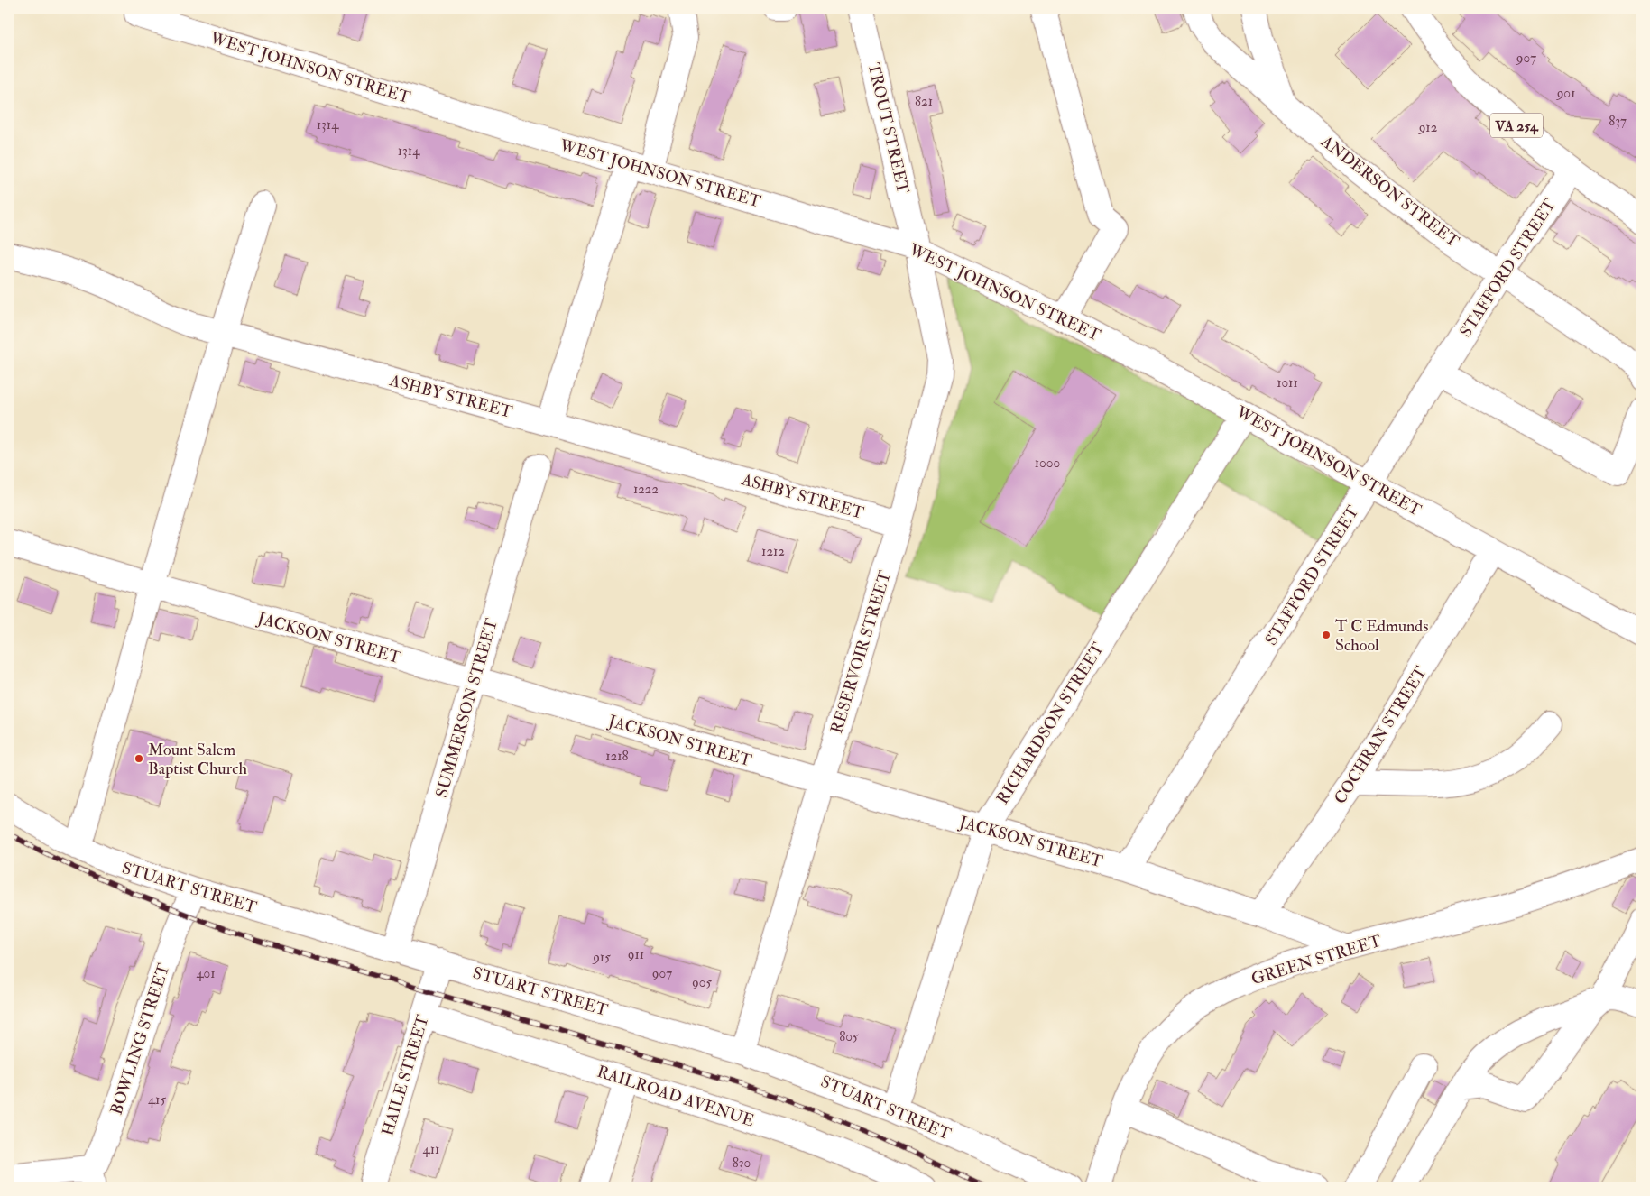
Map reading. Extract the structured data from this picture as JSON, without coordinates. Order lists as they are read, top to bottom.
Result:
{
  "streets": {
    "street": [
      "WEST JOHNSON STREET",
      "VA 254",
      "TROUT STREET",
      "ANDERSON STREET",
      "STAFFORD STREET",
      "ASHBY STREET",
      "JACKSON STREET",
      "RESERVOIR STREET",
      "SUMMERSON STREET",
      "RICHARDSON STREET",
      "COCHRAN STREET",
      "STUART STREET",
      "GREEN STREET",
      "BOWLING STREET",
      "HAILE STREET",
      "RAILROAD AVENUE"
    ]
  },
  "crossings": [
    ["WEST JOHNSON STREET", "TROUT STREET"],
    ["WEST JOHNSON STREET", "STAFFORD STREET"],
    ["WEST JOHNSON STREET", "RESERVOIR STREET"],
    ["WEST JOHNSON STREET", "RICHARDSON STREET"],
    ["WEST JOHNSON STREET", "COCHRAN STREET"],
    ["VA 254", "STAFFORD STREET"],
    ["TROUT STREET", "RESERVOIR STREET"],
    ["ANDERSON STREET", "STAFFORD STREET"],
    ["STAFFORD STREET", "JACKSON STREET"],
    ["ASHBY STREET", "RESERVOIR STREET"],
    ["JACKSON STREET", "RESERVOIR STREET"],
    ["JACKSON STREET", "SUMMERSON STREET"],
    ["JACKSON STREET", "RICHARDSON STREET"],
    ["JACKSON STREET", "COCHRAN STREET"],
    ["JACKSON STREET", "GREEN STREET"],
    ["RESERVOIR STREET", "STUART STREET"],
    ["SUMMERSON STREET", "STUART STREET"],
    ["RICHARDSON STREET", "STUART STREET"],
    ["STUART STREET", "BOWLING STREET"],
    ["STUART STREET", "HAILE STREET"],
    ["HAILE STREET", "RAILROAD AVENUE"]
  ],
  "places": ["T C Edmunds School", "Mount Salem Baptist Church"],
  "house_numbers": [
    "907",
    "901",
    "821",
    "837",
    "1314",
    "912",
    "1314",
    "1011",
    "1000",
    "1222",
    "1212",
    "1218",
    "911",
    "915",
    "401",
    "907",
    "905",
    "805",
    "415",
    "411",
    "830"
  ]
}
